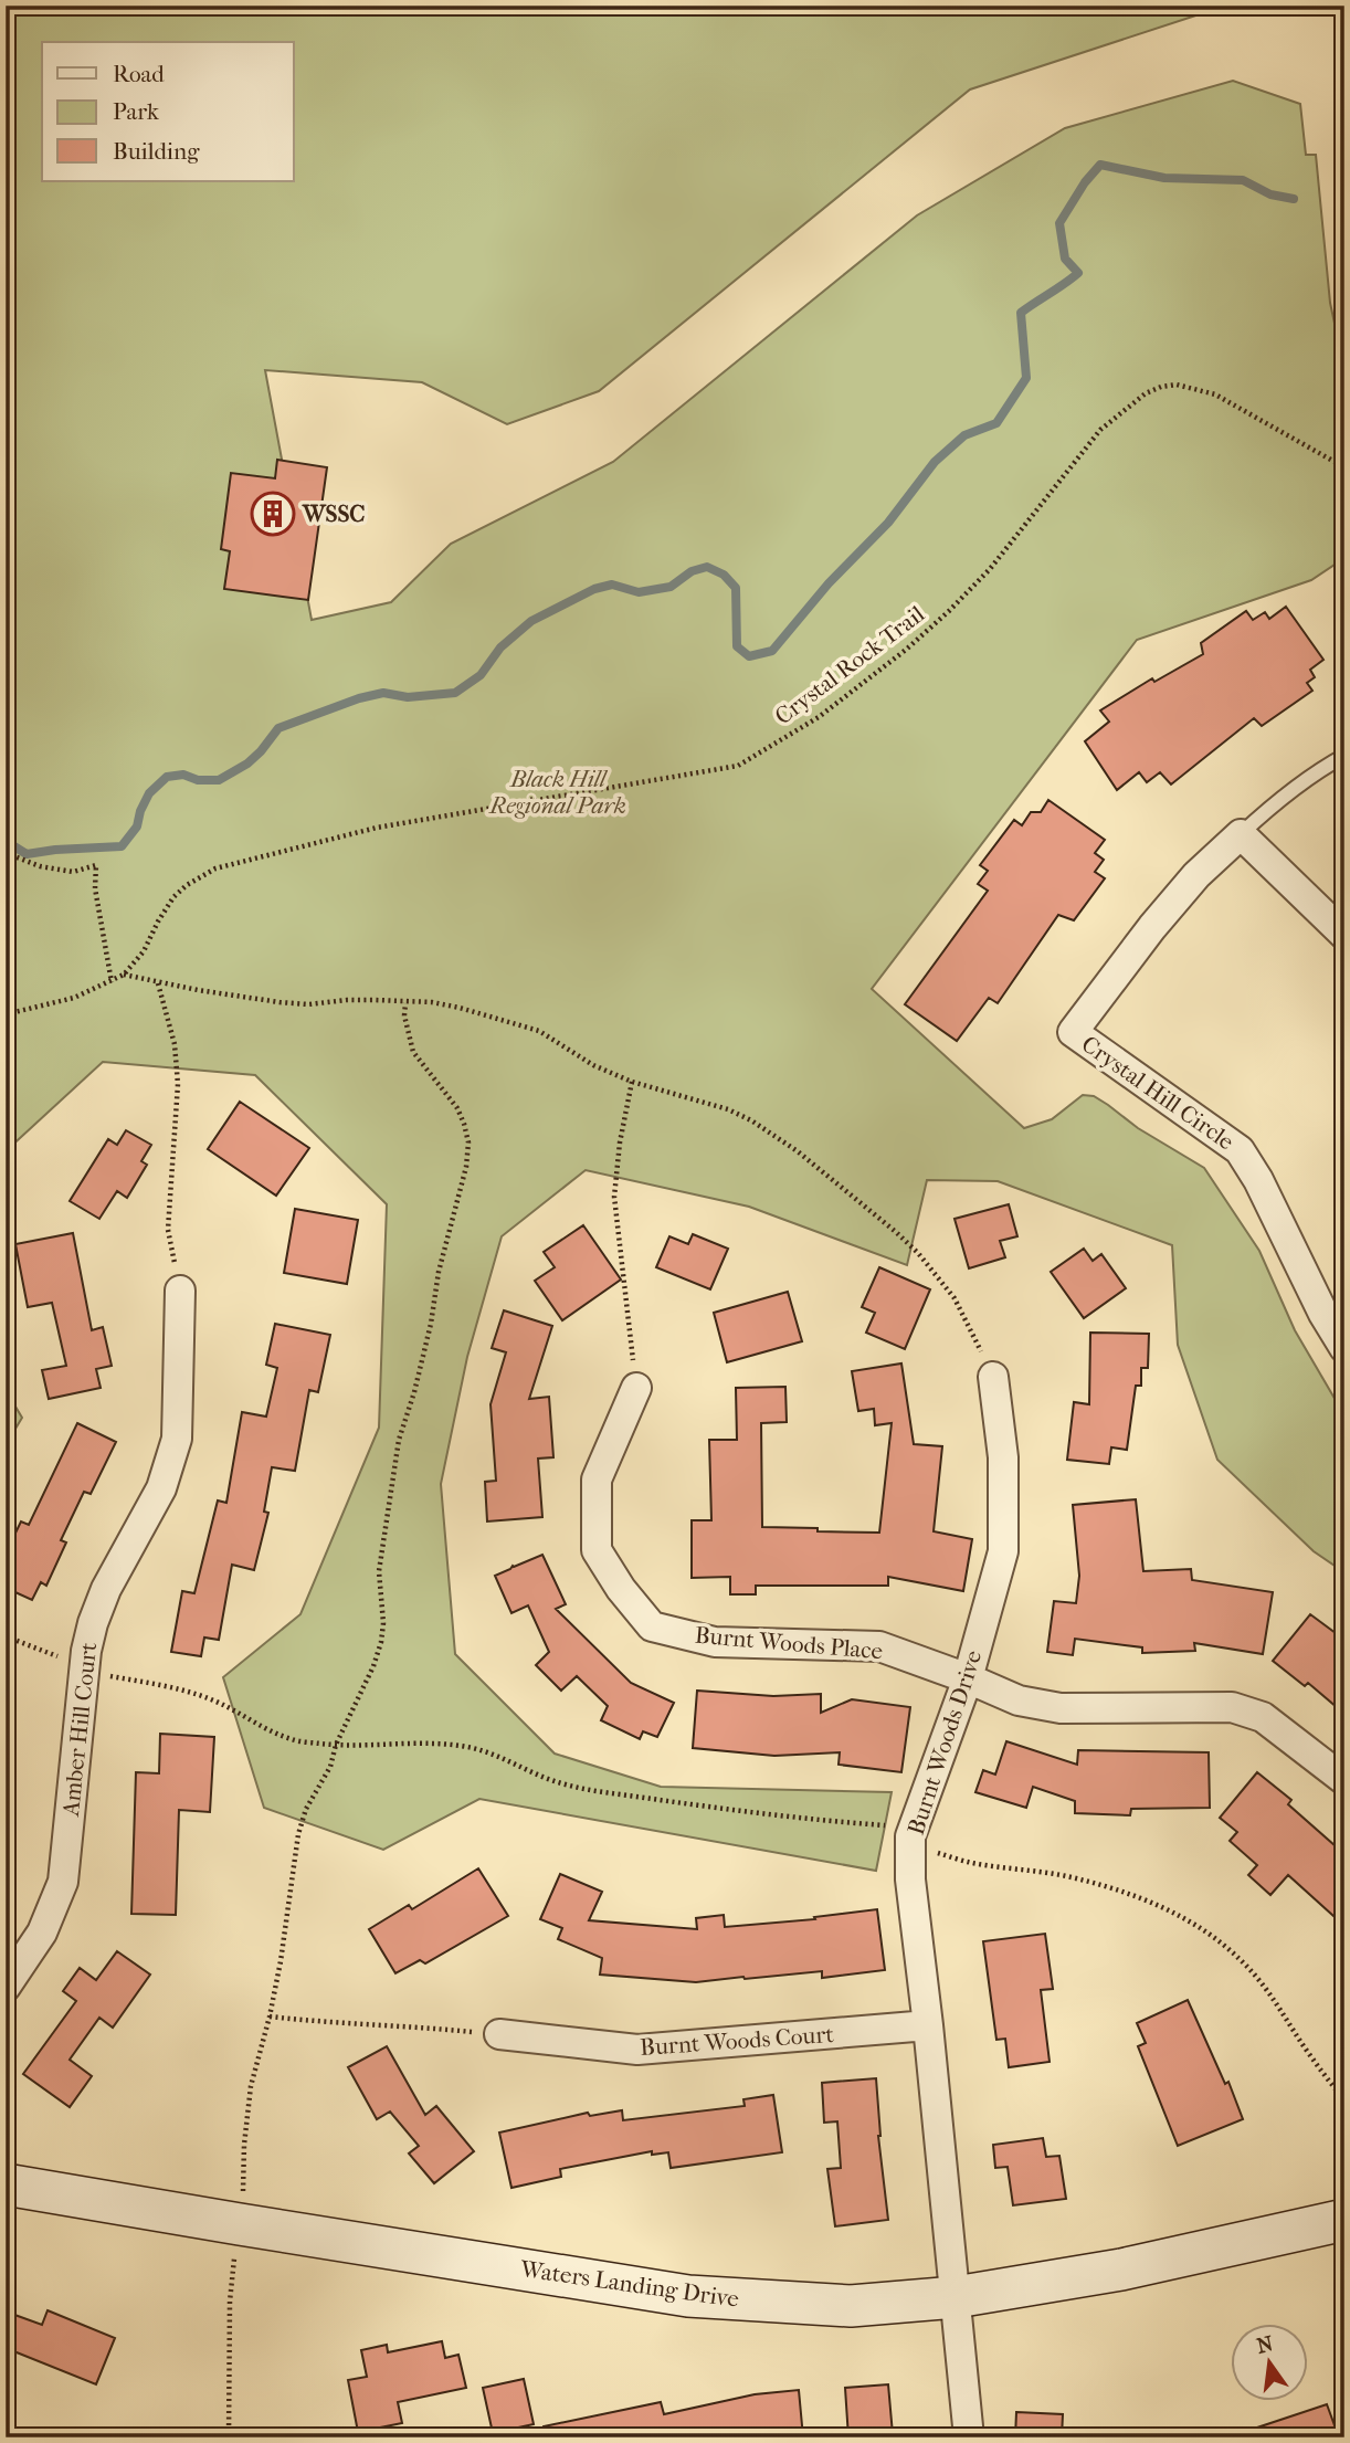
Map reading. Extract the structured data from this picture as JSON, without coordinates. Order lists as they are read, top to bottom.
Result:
{
  "streets": {
    "street": [
      "Crystal Hill Circle",
      "Burnt Woods Place",
      "Amber Hill Court",
      "Burnt Woods Drive",
      "Burnt Woods Court",
      "Waters Landing Drive"
    ],
    "path": ["Crystal Rock Trail"]
  },
  "crossings": [
    ["Burnt Woods Place", "Burnt Woods Drive"],
    ["Burnt Woods Drive", "Burnt Woods Court"],
    ["Burnt Woods Drive", "Waters Landing Drive"]
  ],
  "parks": ["Black Hill Regional Park"],
  "places": {
    "building": ["WSSC"]
  },
  "legend": ["Road", "Park", "Building"],
  "north": "top"
}
